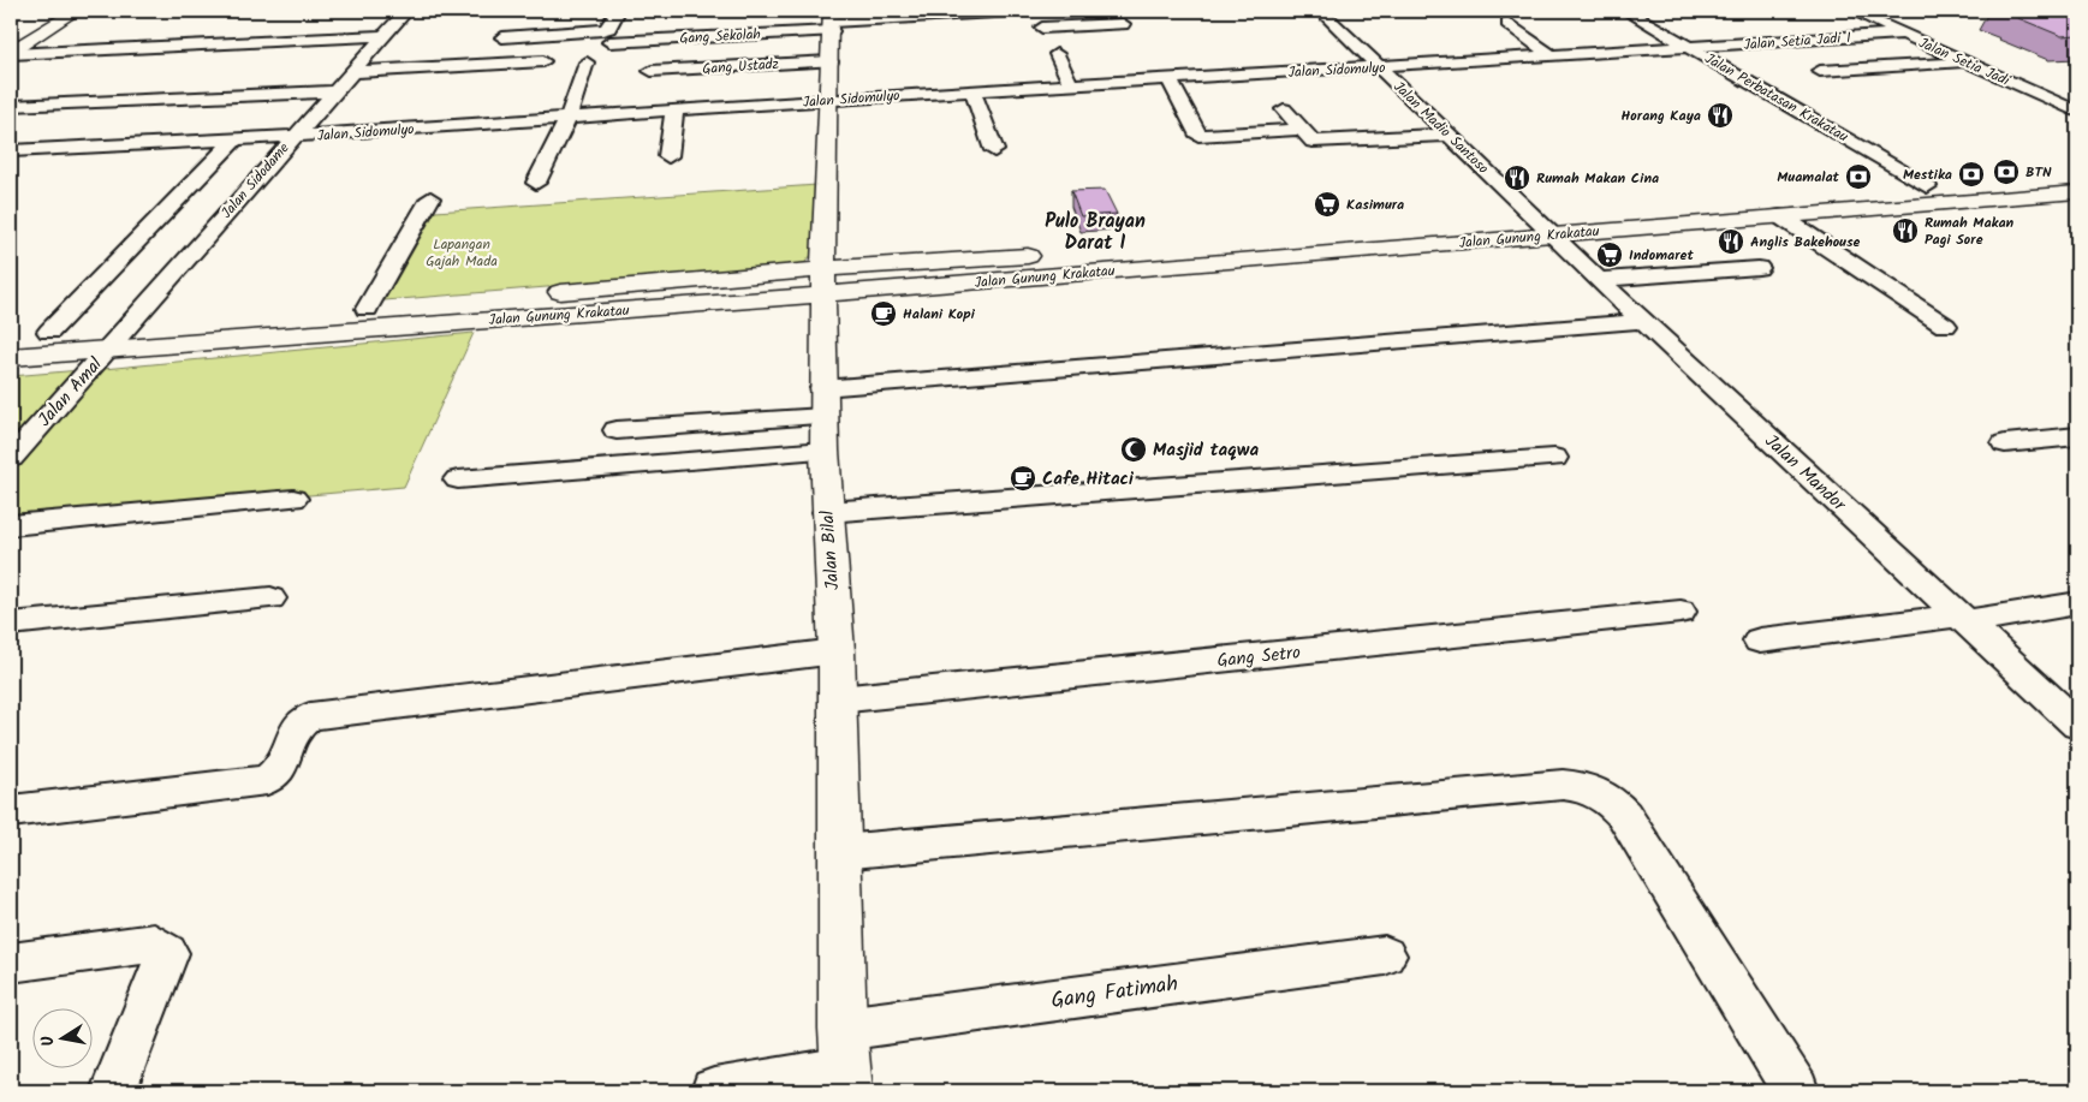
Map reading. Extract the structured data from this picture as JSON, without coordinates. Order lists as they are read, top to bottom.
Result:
{
  "streets": {
    "main road": ["Jalan Gunung Krakatau", "Jalan Bilal"],
    "street": [
      "Gang Sekolah",
      "Jalan Setia Jadi I",
      "Jalan Setia Jadi",
      "Gang Ustadz",
      "Jalan Sidomulyo",
      "Jalan Perbatasan Krakatau",
      "Jalan Madio Santoso",
      "Jalan Sidodame",
      "Jalan Amal",
      "Jalan Mandor",
      "Gang Setro",
      "Gang Fatimah"
    ]
  },
  "crossings": [
    ["Gang Sekolah", "Jalan Bilal"],
    ["Jalan Setia Jadi I", "Jalan Setia Jadi"],
    ["Jalan Setia Jadi I", "Jalan Sidomulyo"],
    ["Jalan Setia Jadi I", "Jalan Perbatasan Krakatau"],
    ["Gang Ustadz", "Jalan Bilal"],
    ["Jalan Sidomulyo", "Jalan Perbatasan Krakatau"],
    ["Jalan Sidomulyo", "Jalan Madio Santoso"],
    ["Jalan Sidomulyo", "Jalan Sidodame"],
    ["Jalan Sidomulyo", "Jalan Bilal"],
    ["Jalan Perbatasan Krakatau", "Jalan Gunung Krakatau"],
    ["Jalan Madio Santoso", "Jalan Gunung Krakatau"],
    ["Jalan Madio Santoso", "Jalan Mandor"],
    ["Jalan Sidodame", "Jalan Gunung Krakatau"],
    ["Jalan Sidodame", "Jalan Amal"],
    ["Jalan Gunung Krakatau", "Jalan Amal"],
    ["Jalan Gunung Krakatau", "Jalan Mandor"],
    ["Jalan Gunung Krakatau", "Jalan Bilal"],
    ["Jalan Bilal", "Gang Setro"],
    ["Jalan Bilal", "Gang Fatimah"]
  ],
  "districts": ["Pulo Brayan Darat I"],
  "parks": ["Lapangan Gajah Mada"],
  "places": {
    "restaurant": [
      "Horang Kaya",
      "Rumah Makan Cina",
      "Rumah Makan Pagi Sore",
      "Anglis Bakehouse"
    ],
    "bank": ["BTN", "Mestika", "Muamalat"],
    "supermarket": ["Kasimura", "Indomaret"],
    "cafe": ["Halani Kopi", "Cafe Hitaci"],
    "mosque": ["Masjid taqwa"]
  },
  "north": "left"
}
